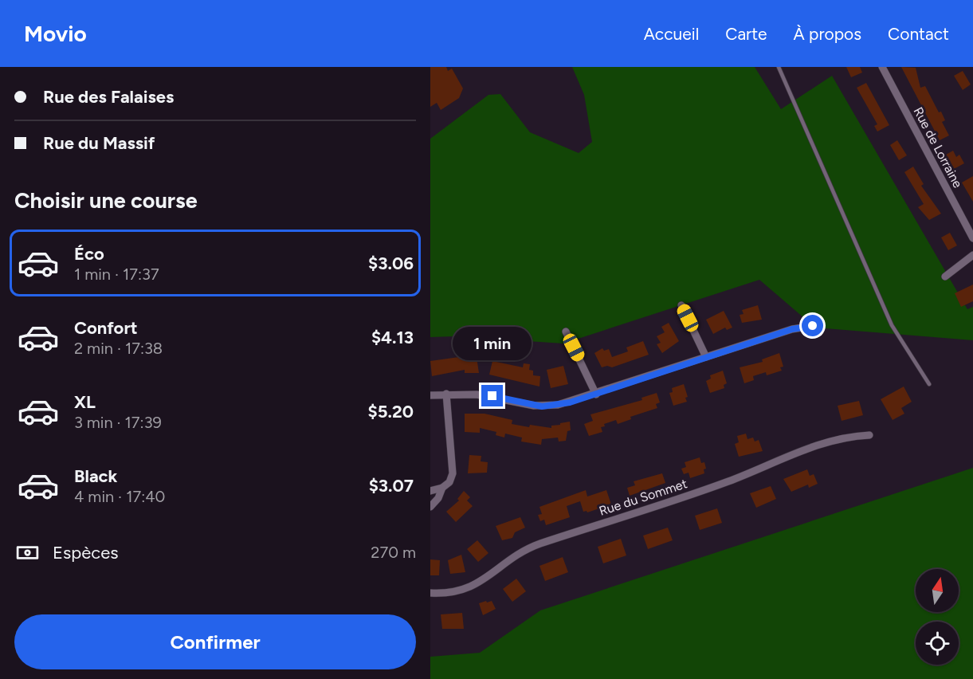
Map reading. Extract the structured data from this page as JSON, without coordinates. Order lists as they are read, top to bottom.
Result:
{
  "streets": {
    "street": ["Rue de Lorraine", "Rue du Sommet"]
  },
  "north": "top",
  "page": {
    "header": "Movio",
    "nav": [
      "Accueil",
      "Carte",
      "À propos",
      "Contact"
    ],
    "banner": ["Rue des Falaises", "Rue du Massif"],
    "heading": "Choisir une course",
    "list": [
      {
        "name": "Éco",
        "note": "1 min · 17:37",
        "value": "$3.06"
      },
      {
        "name": "Confort",
        "note": "2 min · 17:38",
        "value": "$4.13"
      },
      {
        "name": "XL",
        "note": "3 min · 17:39",
        "value": "$5.20"
      },
      {
        "name": "Black",
        "note": "4 min · 17:40",
        "value": "$3.07"
      }
    ],
    "bubble": "1 min",
    "pay": ["Espèces", "270 m"],
    "buttons": "Confirmer"
  }
}
